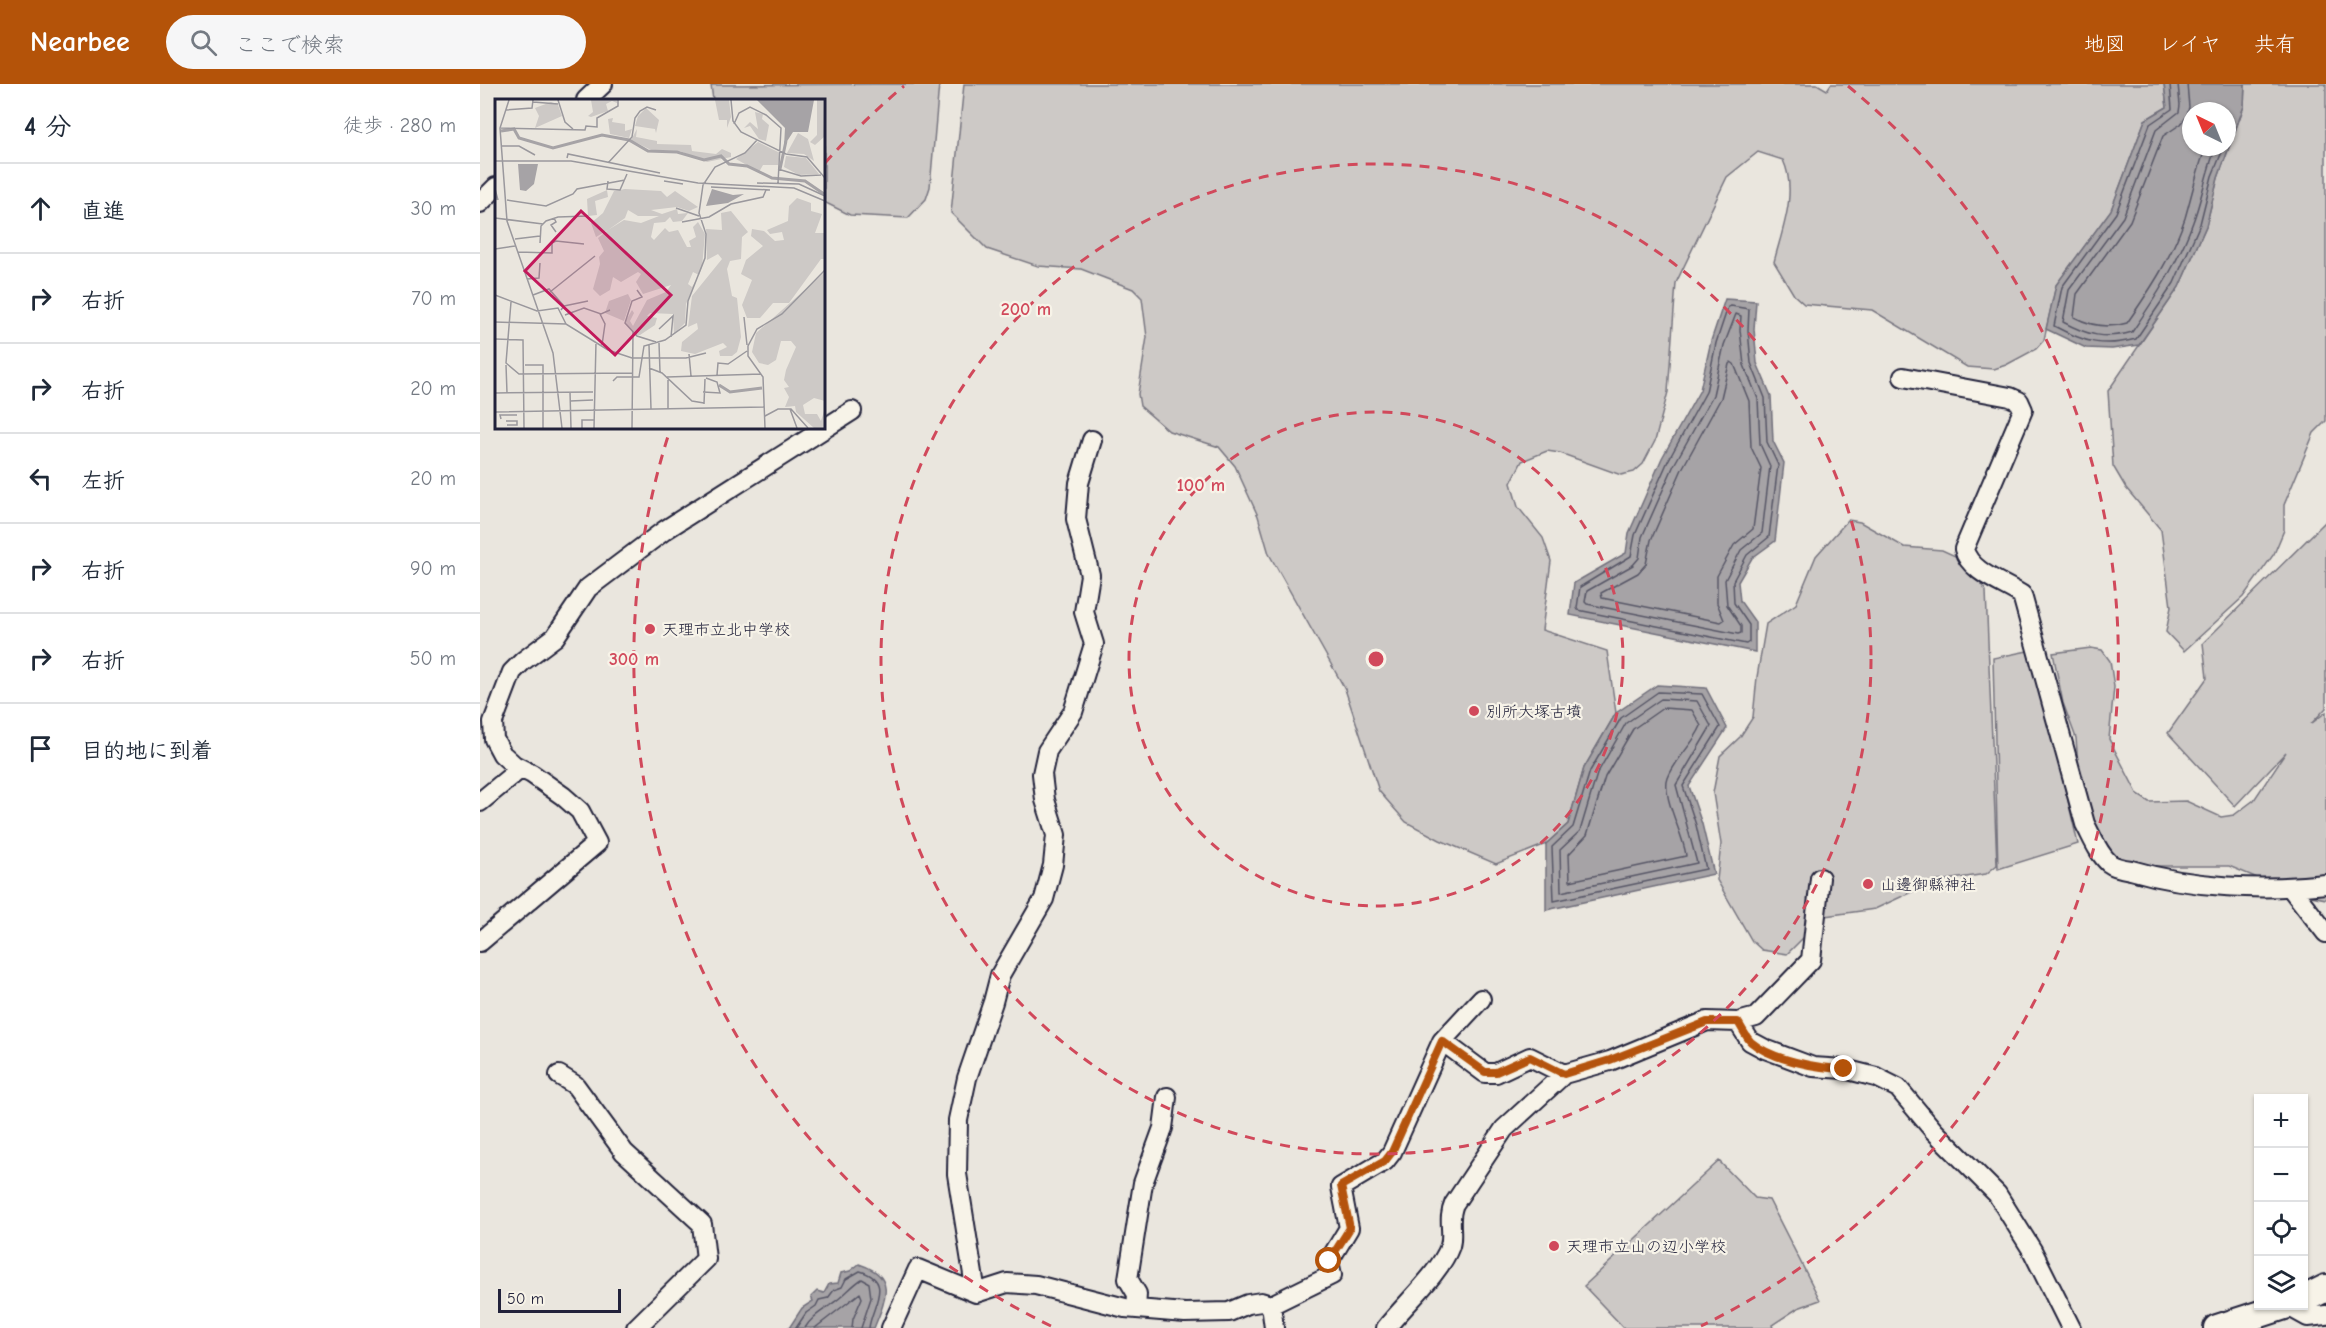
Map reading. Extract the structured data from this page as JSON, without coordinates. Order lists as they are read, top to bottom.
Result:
{
  "places": [
    "天理市立北中学校",
    "別所大塚古墳",
    "山邊御縣神社",
    "天理市立山の辺小学校"
  ],
  "scale_bar": "50 m",
  "north": "top left",
  "page": {
    "header": "Nearbee",
    "search": "ここで検索",
    "nav": ["地図", "レイヤ", "共有"],
    "heading": ["4 分", "徒歩 · 280 m"],
    "list": [
      ["直進", "30 m"],
      ["右折", "70 m"],
      ["右折", "20 m"],
      ["左折", "20 m"],
      ["右折", "90 m"],
      ["右折", "50 m"],
      "目的地に到着"
    ],
    "map_buttons": ["+", "−"],
    "scale": "50 m"
  },
  "rings": ["200 m", "100 m", "300 m"]
}
